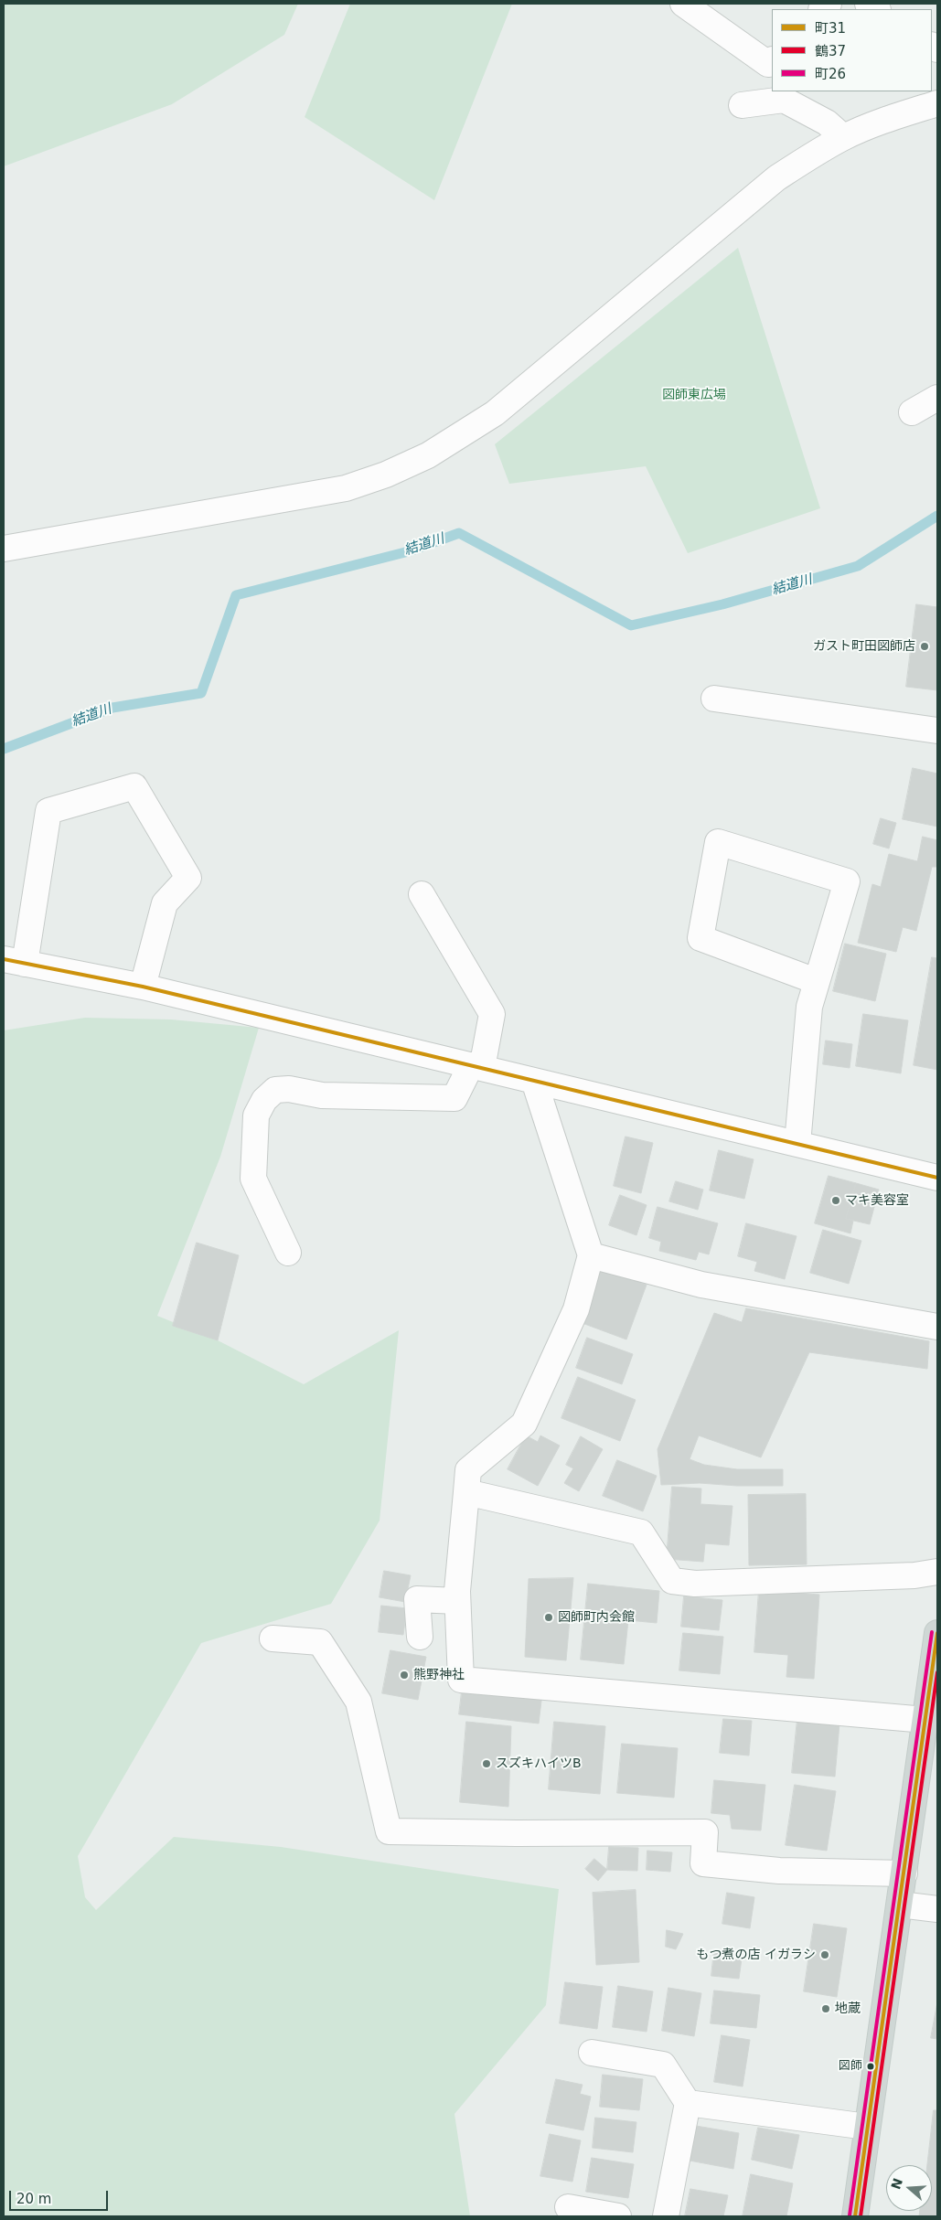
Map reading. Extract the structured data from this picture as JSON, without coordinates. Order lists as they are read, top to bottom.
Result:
{
  "water": ["結道川"],
  "parks": ["図師東広場"],
  "places": [
    "ガスト町田図師店",
    "マキ美容室",
    "図師町内会館",
    "熊野神社",
    "スズキハイツB",
    "もつ煮の店 イガラシ",
    "地蔵",
    "図師"
  ],
  "lines": ["transit line 町31", "transit line 町26", "transit line 鶴37"],
  "legend": ["町31", "鶴37", "町26"],
  "scale_bar": "20 m",
  "north": "left"
}
